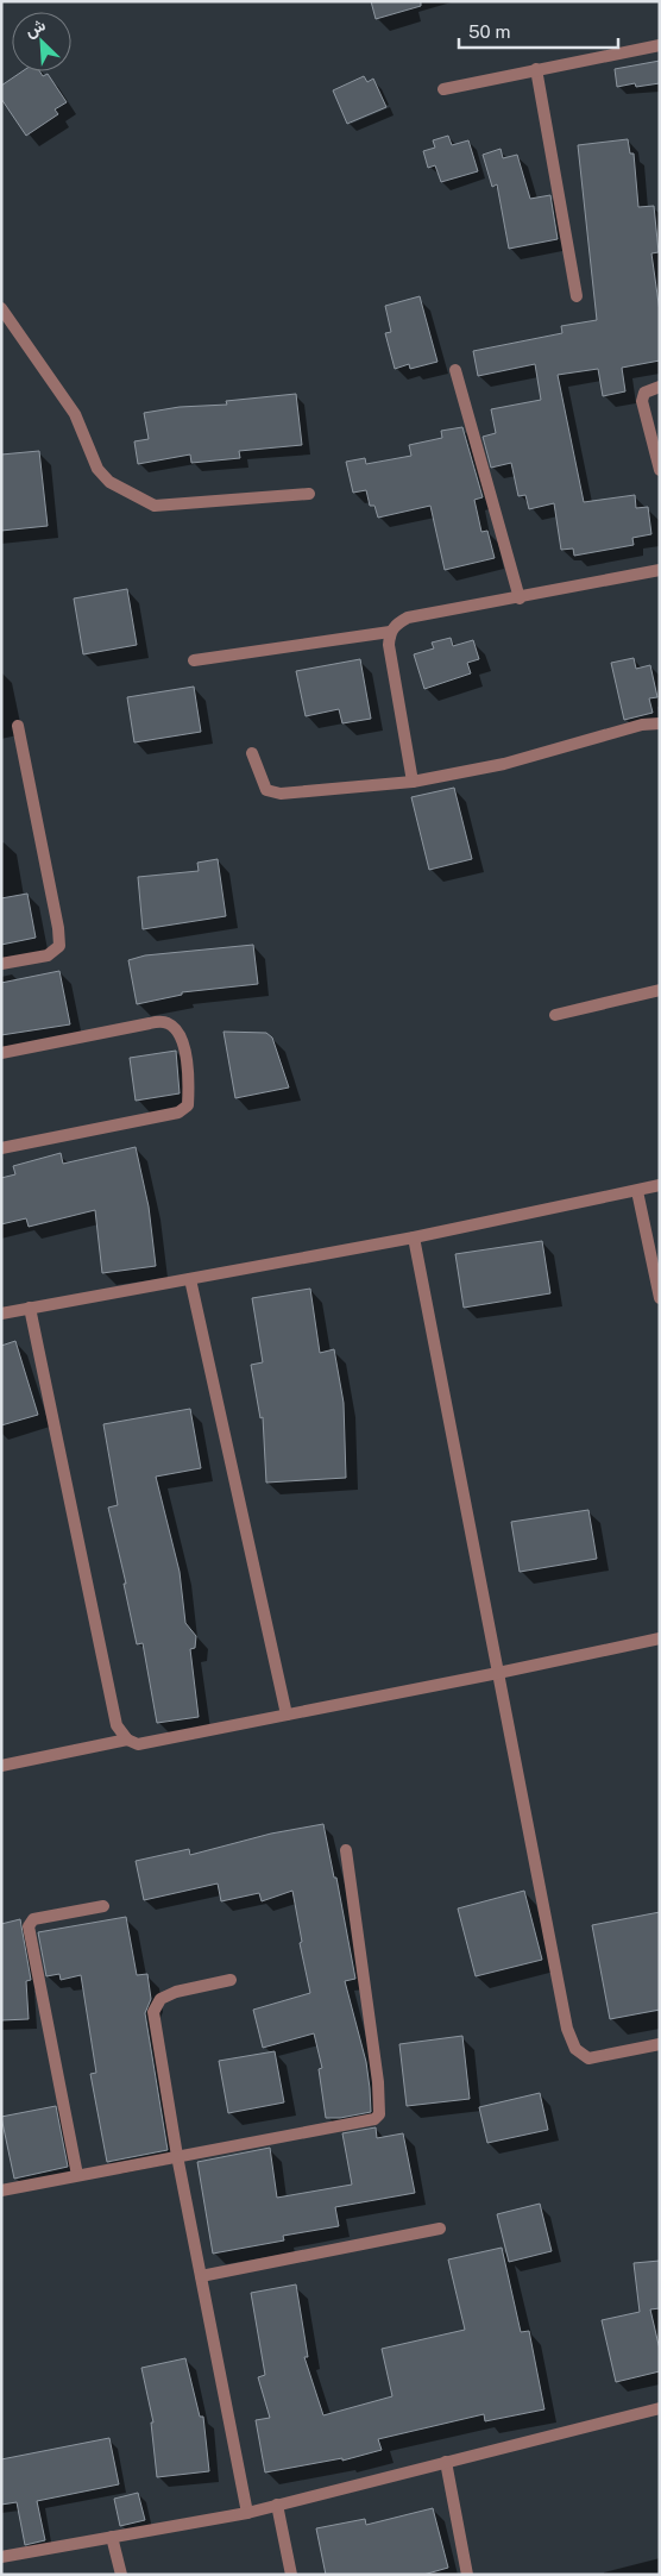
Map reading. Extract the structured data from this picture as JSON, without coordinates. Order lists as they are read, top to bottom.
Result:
{
  "scale_bar": "50 m",
  "north": "top left"
}
